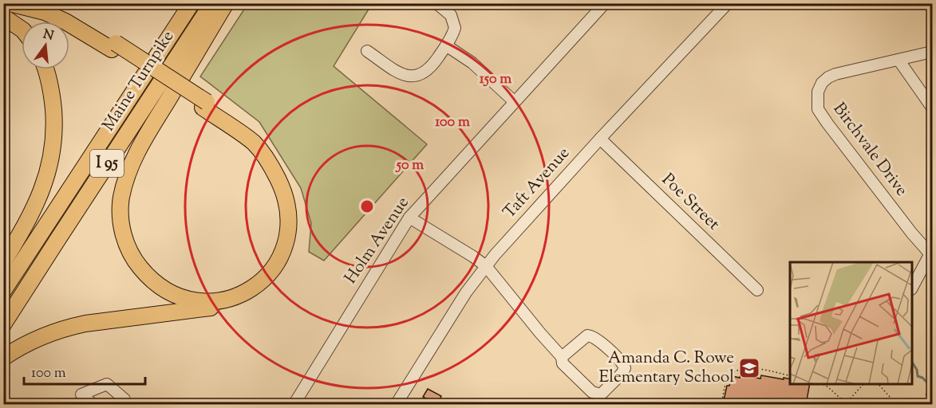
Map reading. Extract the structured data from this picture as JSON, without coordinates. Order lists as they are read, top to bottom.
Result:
{
  "streets": {
    "highway": ["Maine Turnpike", "I 95"],
    "street": [
      "Birchvale Drive",
      "Taft Avenue",
      "Poe Street",
      "Holm Avenue"
    ]
  },
  "crossings": [
    ["Taft Avenue", "Poe Street"]
  ],
  "places": {
    "school or university": ["Amanda C. Rowe Elementary School"]
  },
  "scale_bar": "100 m",
  "north": "top",
  "rings": ["150 m", "100 m", "50 m"]
}
